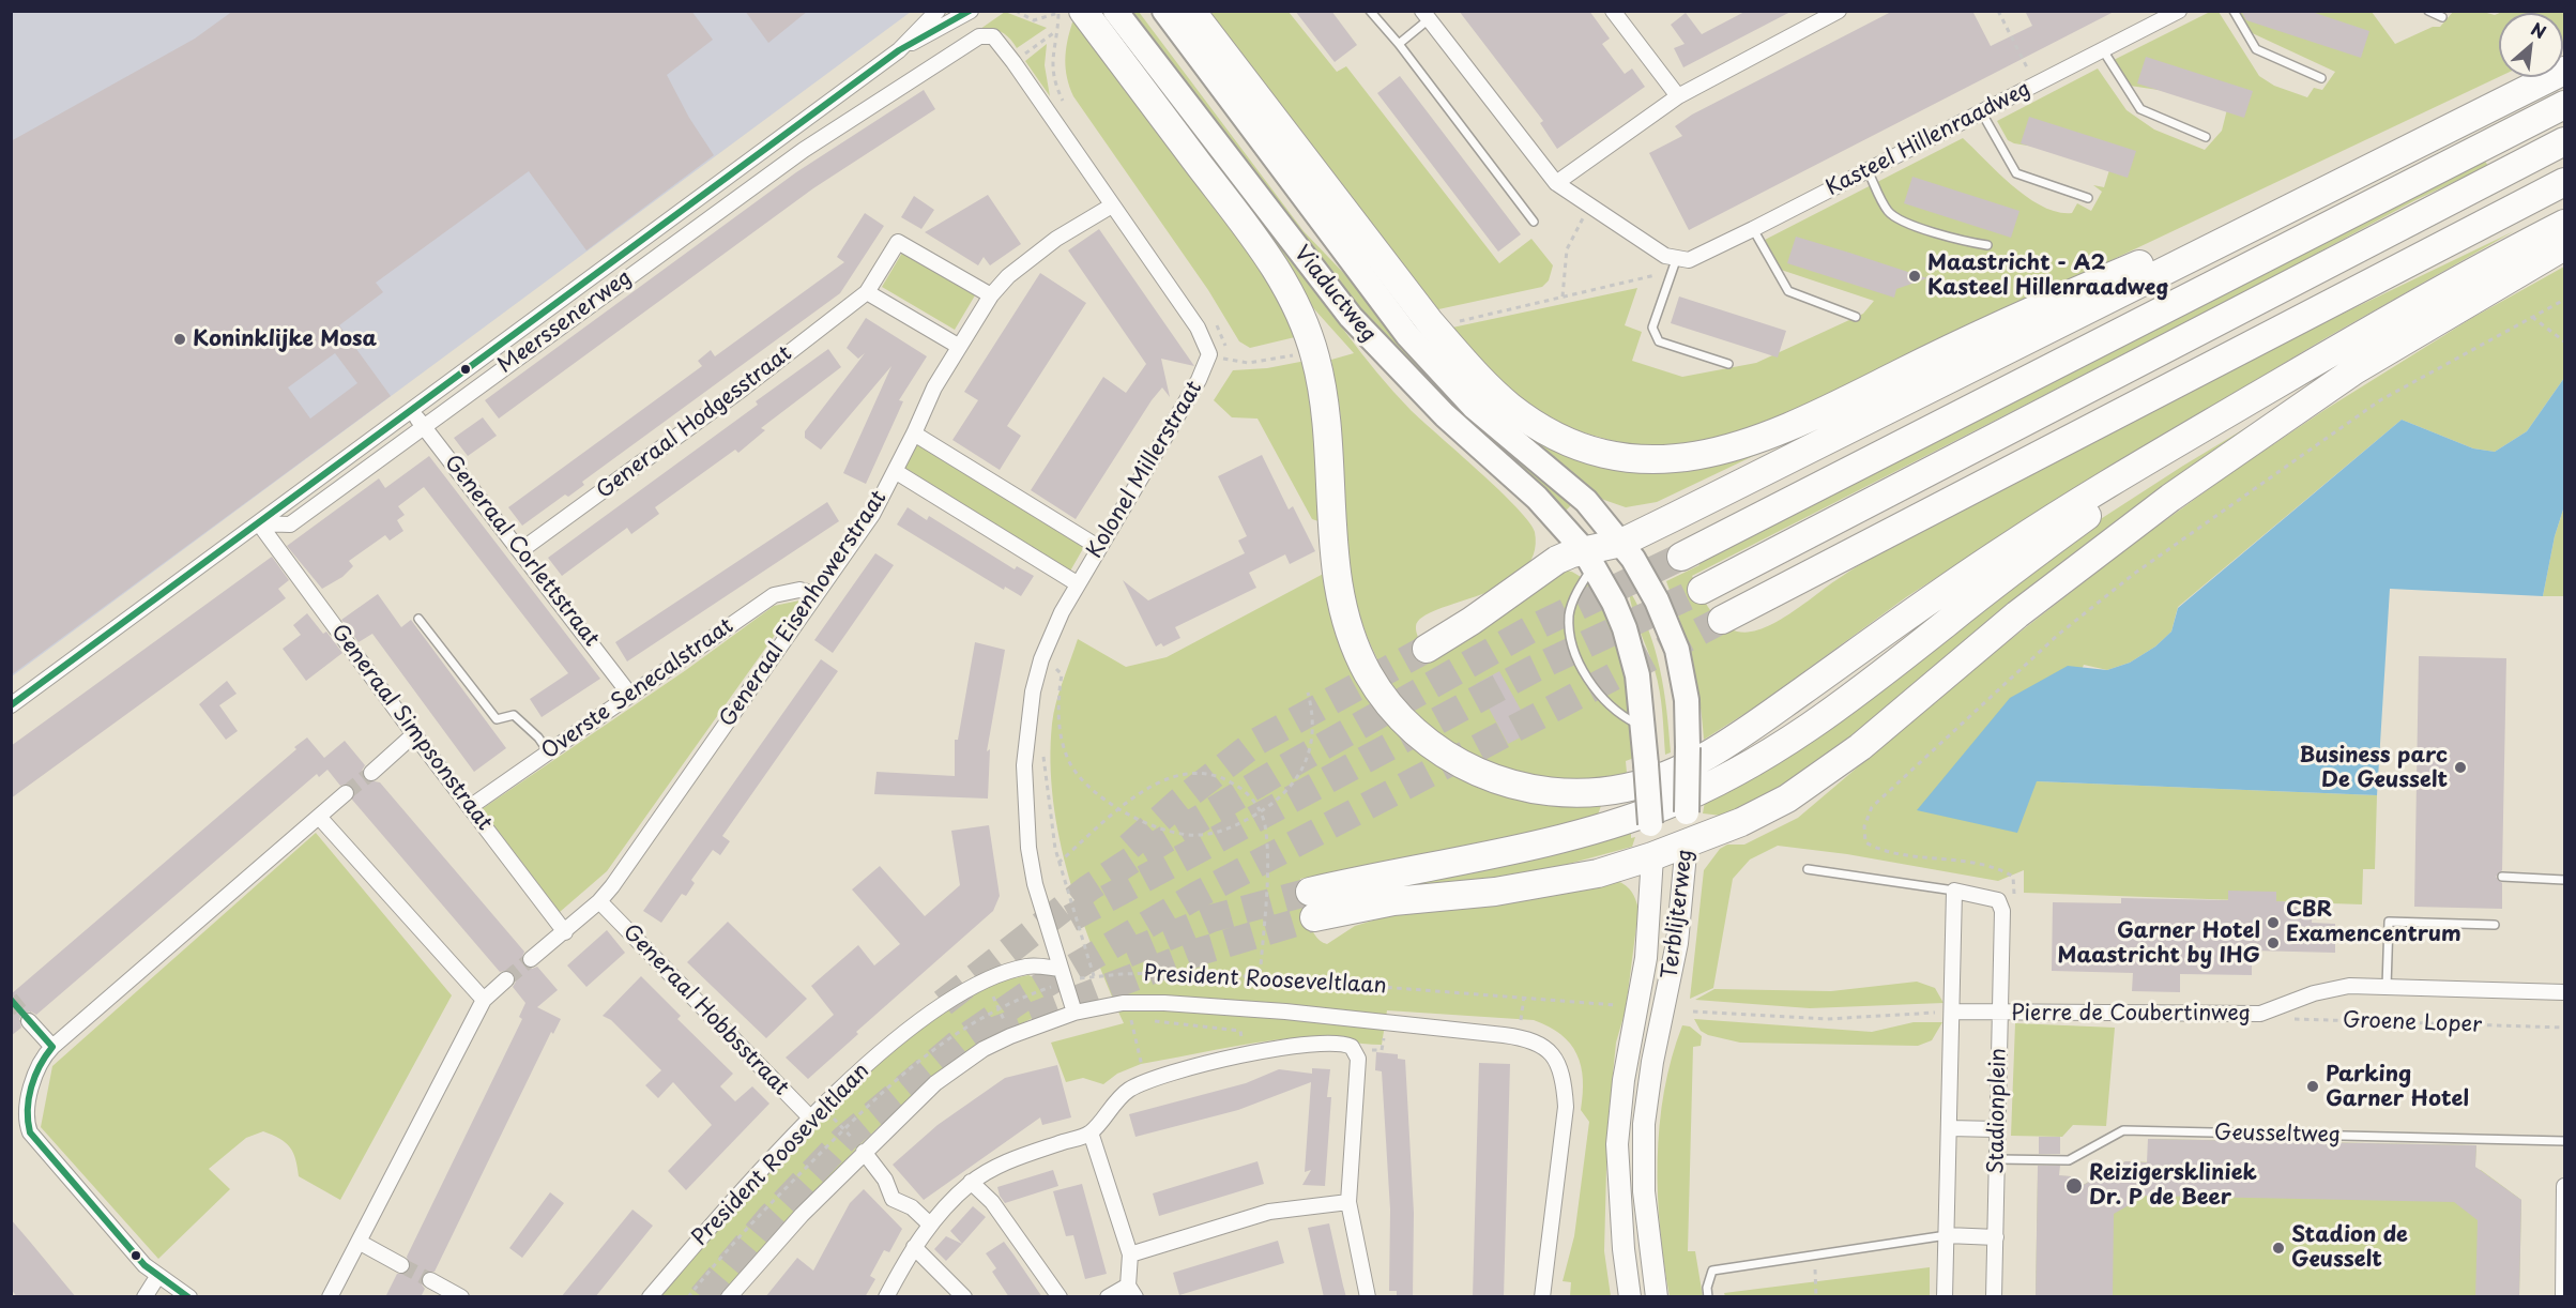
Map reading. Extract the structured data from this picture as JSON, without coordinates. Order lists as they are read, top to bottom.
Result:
{
  "streets": {
    "main road": ["Viaductweg", "Terblijterweg"],
    "street": [
      "Kasteel Hillenraadweg",
      "Meerssenerweg",
      "Generaal Hodgesstraat",
      "Kolonel Millerstraat",
      "Generaal Corlettstraat",
      "Generaal Eisenhowerstraat",
      "Overste Senecalstraat",
      "Generaal Simpsonstraat",
      "President Rooseveltlaan",
      "Generaal Hobbsstraat",
      "Pierre de Coubertinweg",
      "Stadionplein"
    ],
    "lane": ["Geusseltweg"],
    "path": ["Groene Loper"]
  },
  "crossings": [
    ["Viaductweg", "Terblijterweg"],
    ["Meerssenerweg", "Generaal Corlettstraat"],
    ["Meerssenerweg", "Generaal Eisenhowerstraat"],
    ["Meerssenerweg", "Generaal Simpsonstraat"],
    ["Generaal Hodgesstraat", "Generaal Corlettstraat"],
    ["Kolonel Millerstraat", "President Rooseveltlaan"],
    ["Generaal Corlettstraat", "Overste Senecalstraat"],
    ["Generaal Eisenhowerstraat", "Overste Senecalstraat"],
    ["Generaal Eisenhowerstraat", "Generaal Simpsonstraat"],
    ["Generaal Eisenhowerstraat", "Generaal Hobbsstraat"],
    ["Overste Senecalstraat", "Generaal Simpsonstraat"],
    ["President Rooseveltlaan", "Generaal Hobbsstraat"],
    ["Pierre de Coubertinweg", "Groene Loper"],
    ["Pierre de Coubertinweg", "Stadionplein"],
    ["Stadionplein", "Geusseltweg"]
  ],
  "places": [
    "Maastricht - A2 Kasteel Hillenraadweg",
    "Koninklijke Mosa",
    "Business parc De Geusselt",
    "CBR Examencentrum",
    "Garner Hotel Maastricht by IHG",
    "Parking Garner Hotel",
    "Reizigerskliniek Dr. P de Beer",
    "Stadion de Geusselt"
  ],
  "north": "top right"
}
